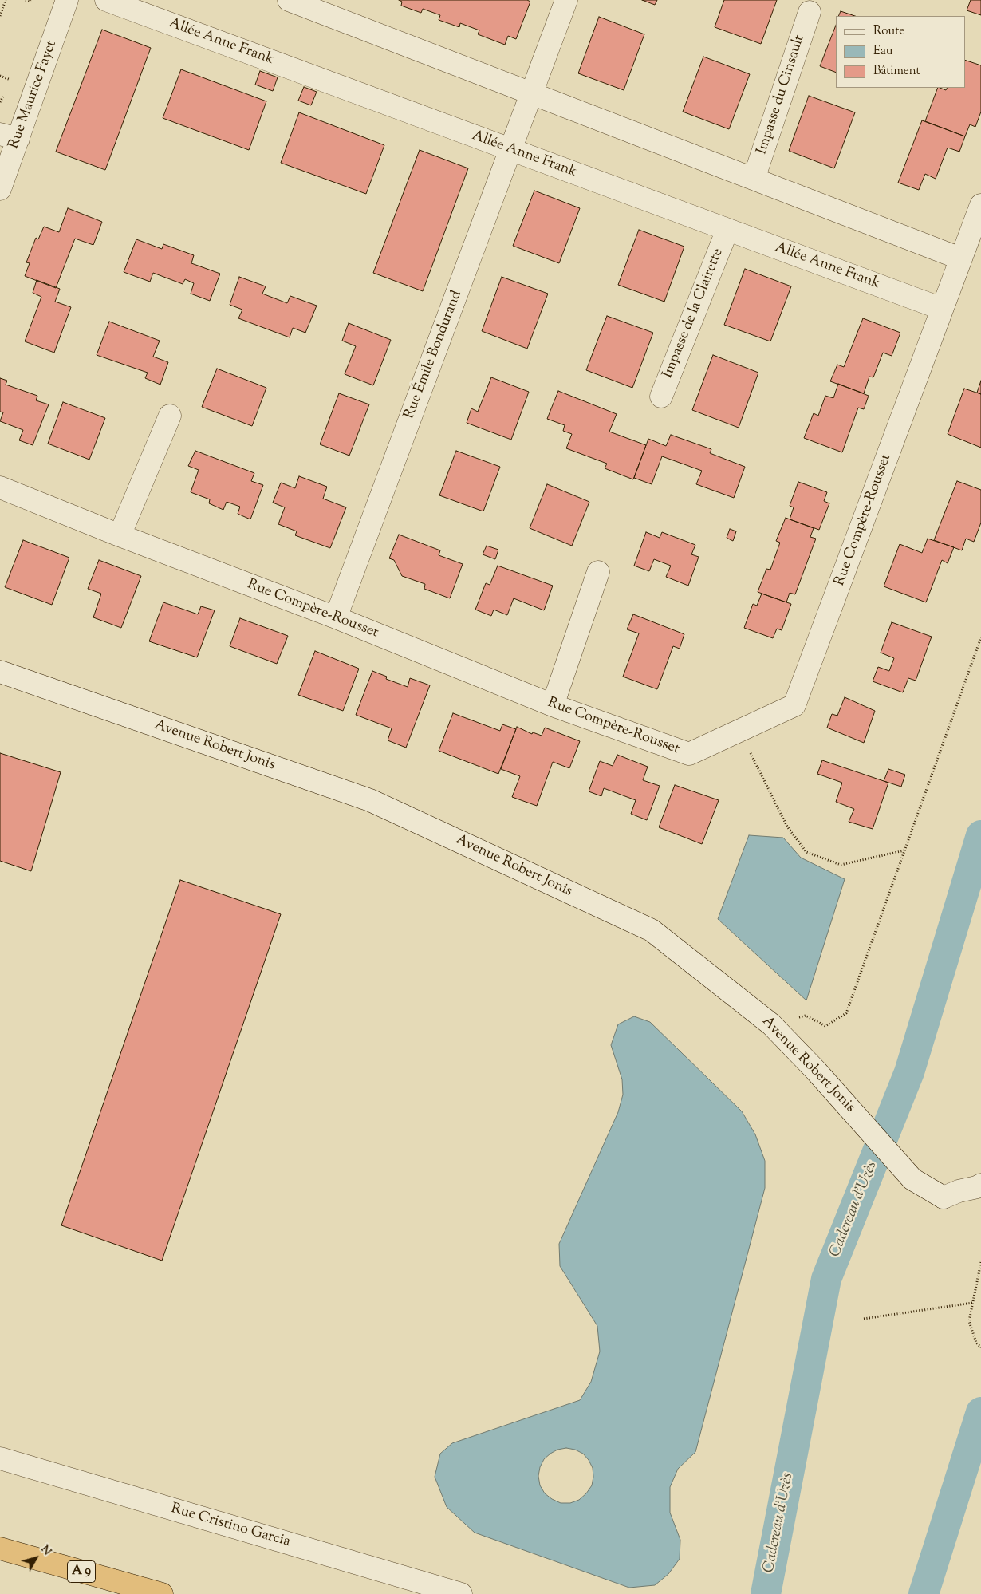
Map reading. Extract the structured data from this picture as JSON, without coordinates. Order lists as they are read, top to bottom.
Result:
{
  "streets": {
    "highway": ["A 9"],
    "street": [
      "Allée Anne Frank",
      "Rue Maurice Fayet",
      "Impasse du Cinsault",
      "Impasse de la Clairette",
      "Rue Émile Bondurand",
      "Rue Compère-Rousset",
      "Avenue Robert Jonis",
      "Rue Cristino Garcia"
    ]
  },
  "crossings": [
    ["Allée Anne Frank", "Impasse de la Clairette"],
    ["Allée Anne Frank", "Rue Émile Bondurand"],
    ["Allée Anne Frank", "Rue Compère-Rousset"],
    ["Rue Émile Bondurand", "Rue Compère-Rousset"]
  ],
  "water": ["Cadereau d'Uzès"],
  "legend": ["Route", "Eau", "Bâtiment"],
  "north": "top right"
}
